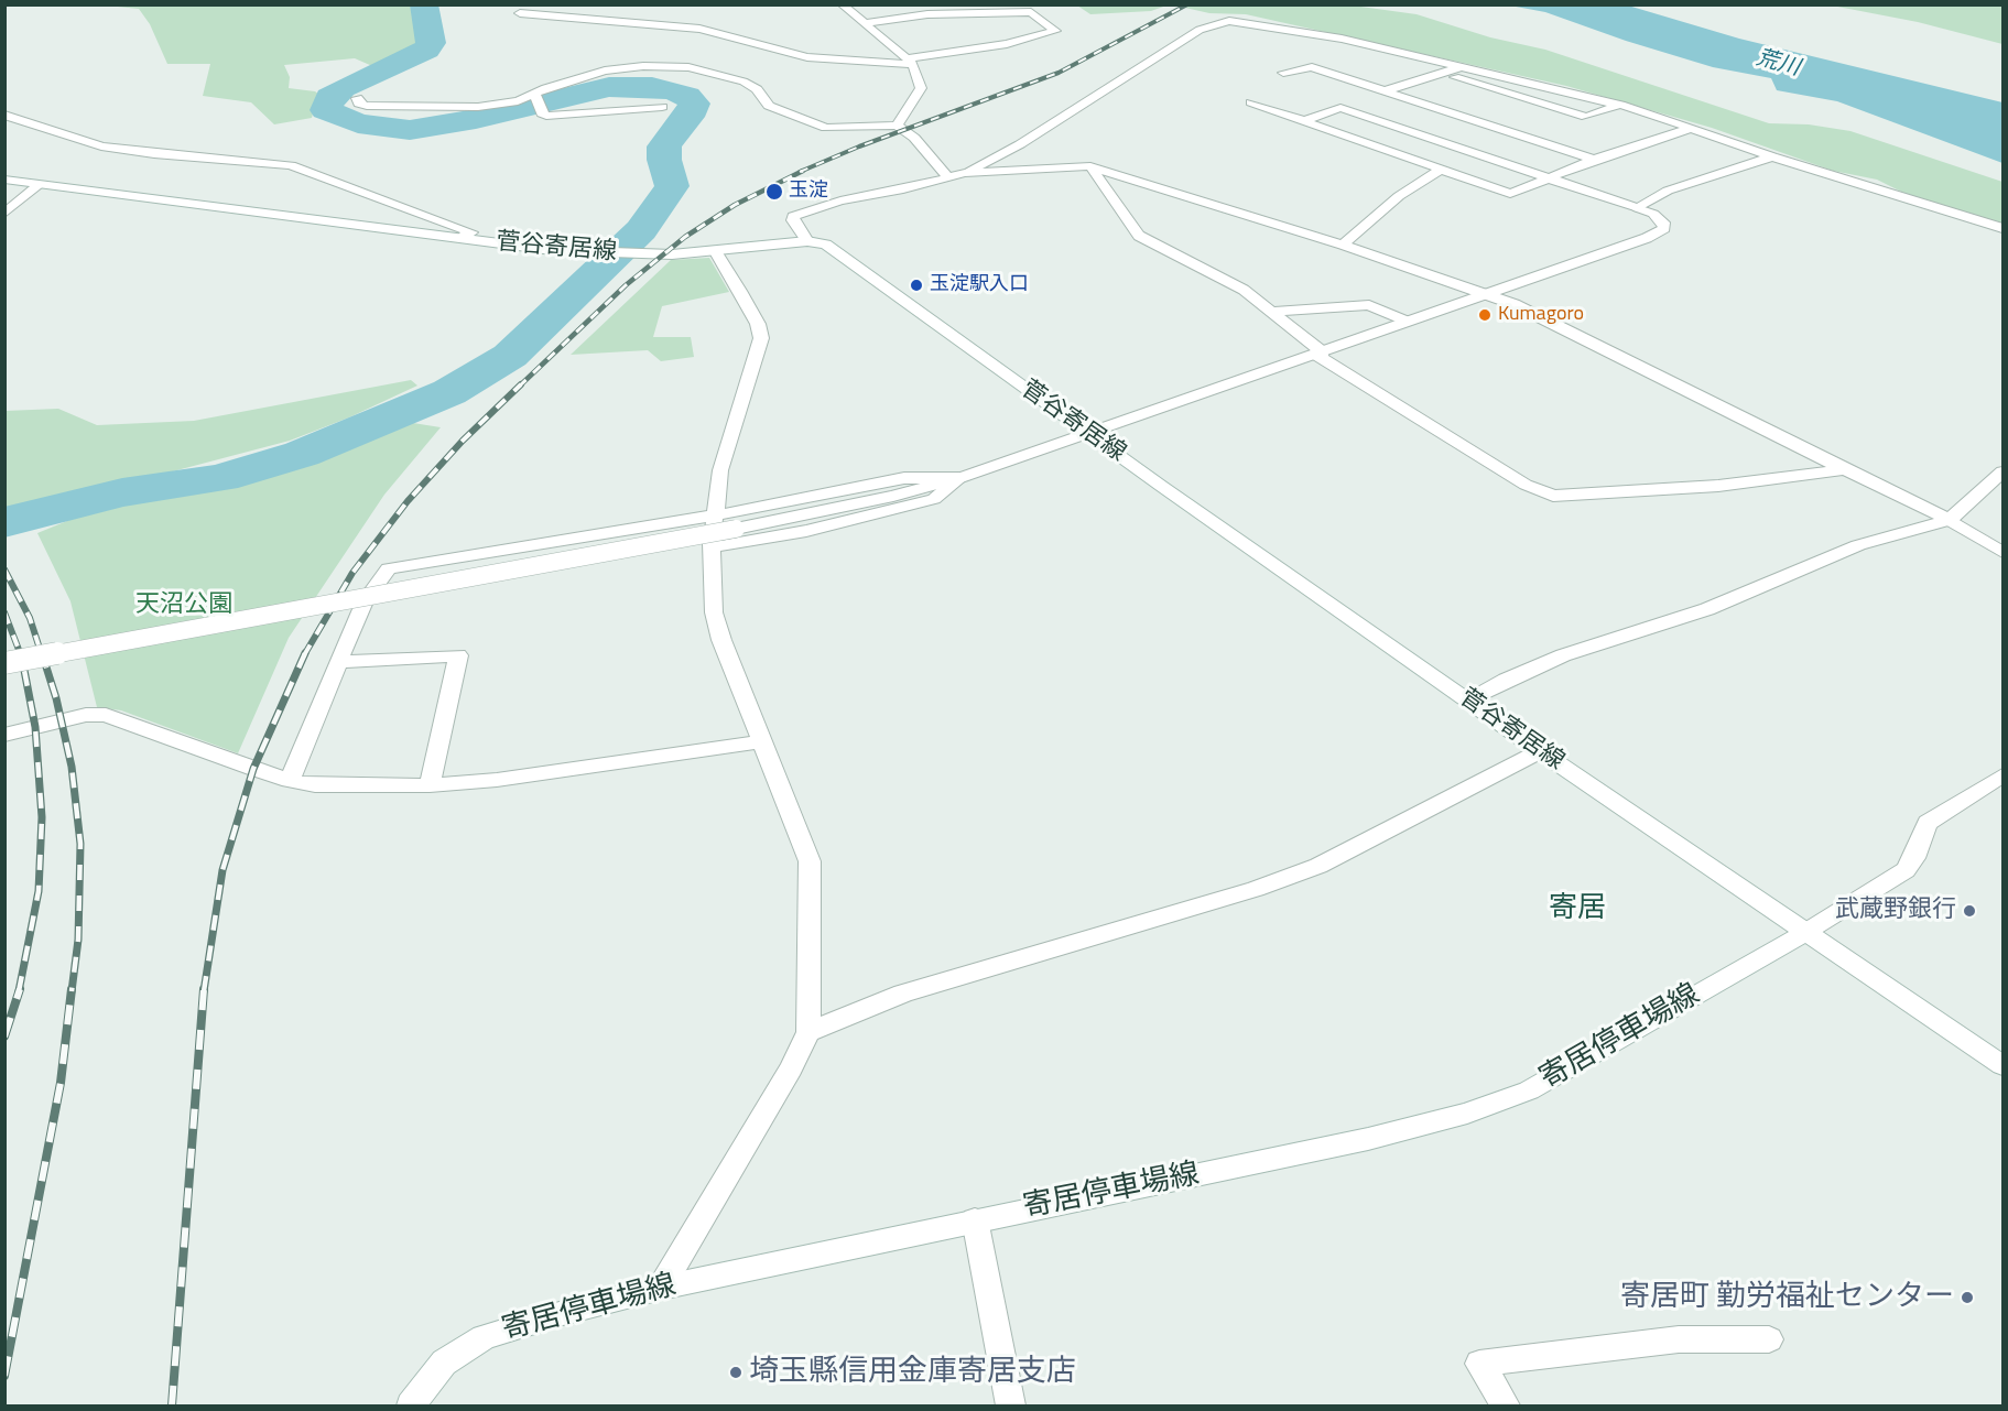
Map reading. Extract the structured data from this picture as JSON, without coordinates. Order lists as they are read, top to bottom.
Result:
{
  "streets": {
    "street": ["菅谷寄居線", "寄居停車場線"]
  },
  "crossings": [
    ["菅谷寄居線", "寄居停車場線"]
  ],
  "districts": ["寄居"],
  "water": ["荒川"],
  "parks": ["天沼公園"],
  "places": [
    "玉淀",
    "玉淀駅入口",
    "Kumagoro",
    "武蔵野銀行",
    "寄居町 勤労福祉センター",
    "埼玉縣信用金庫寄居支店"
  ]
}
